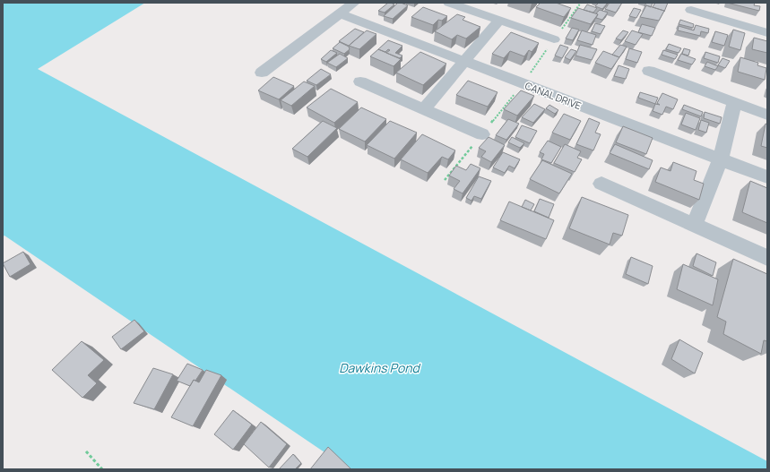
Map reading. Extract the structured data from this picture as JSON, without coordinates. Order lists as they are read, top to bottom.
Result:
{
  "streets": {
    "street": ["CANAL DRIVE"]
  },
  "water": ["Dawkins Pond"]
}
